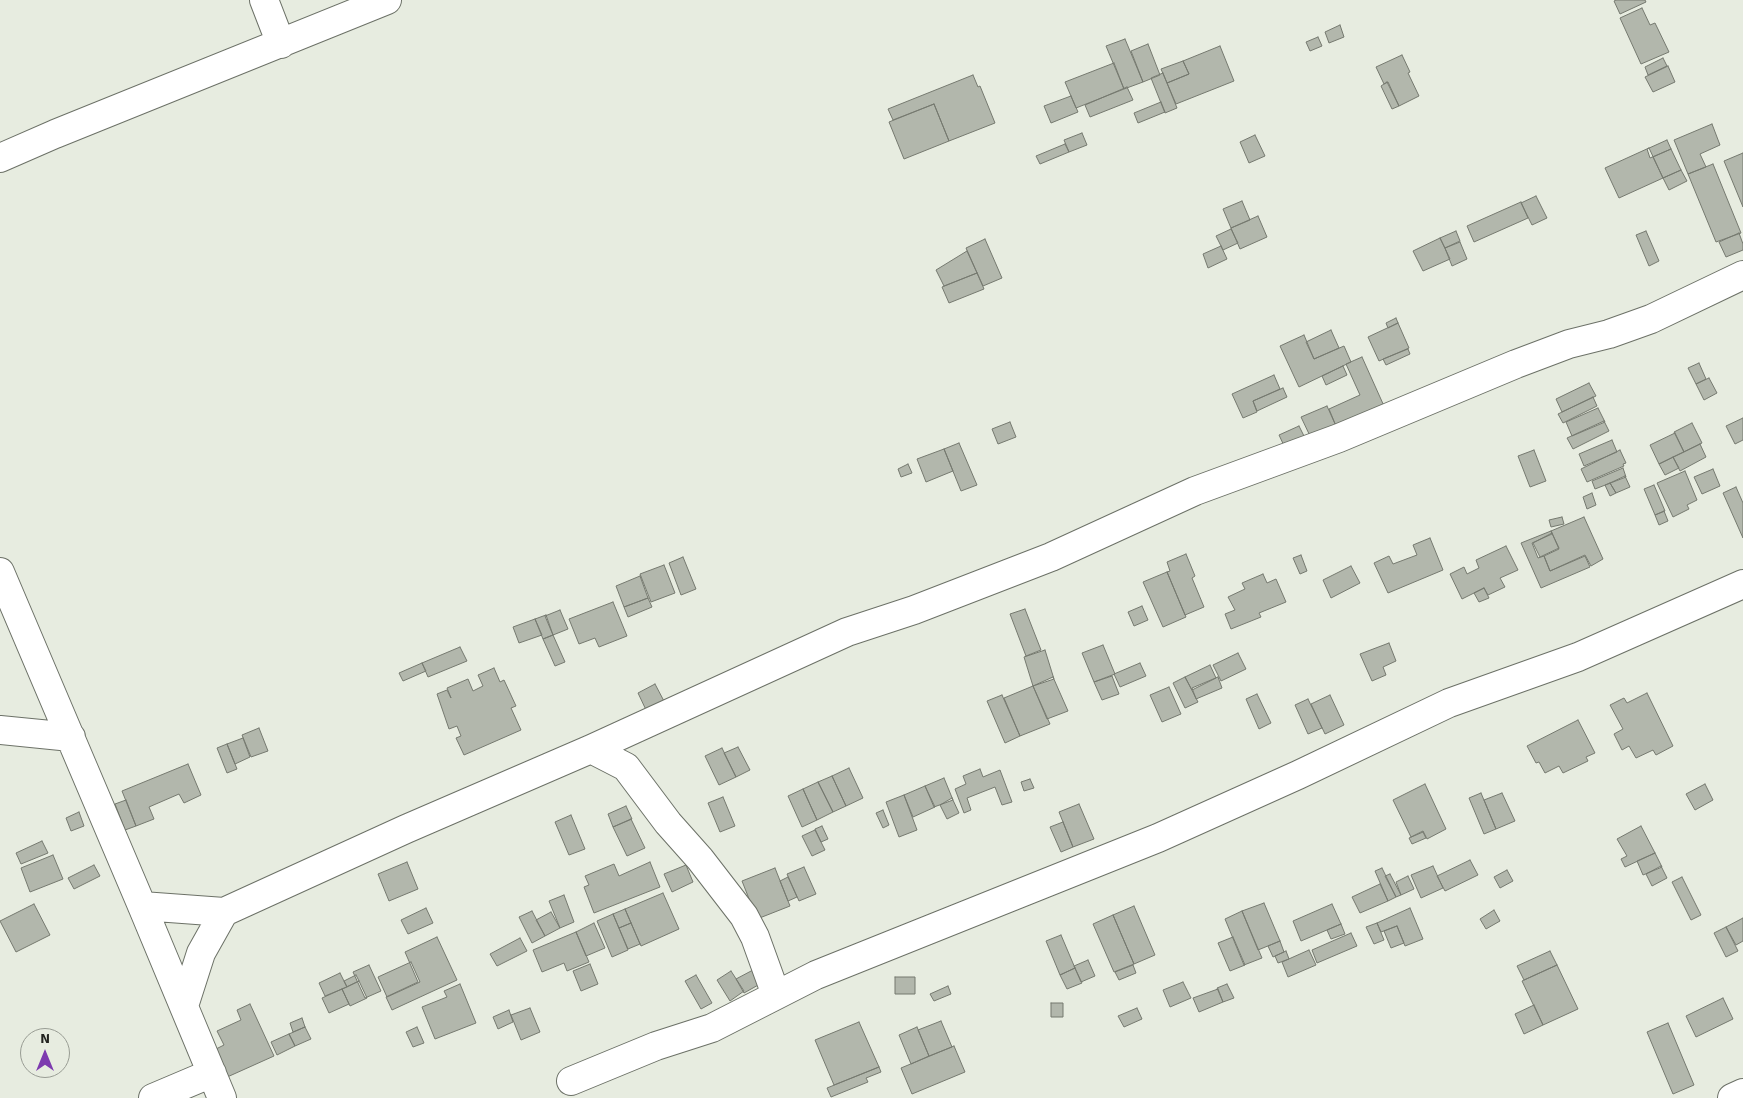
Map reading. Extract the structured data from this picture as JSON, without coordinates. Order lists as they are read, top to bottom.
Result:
{
  "north": "top"
}
